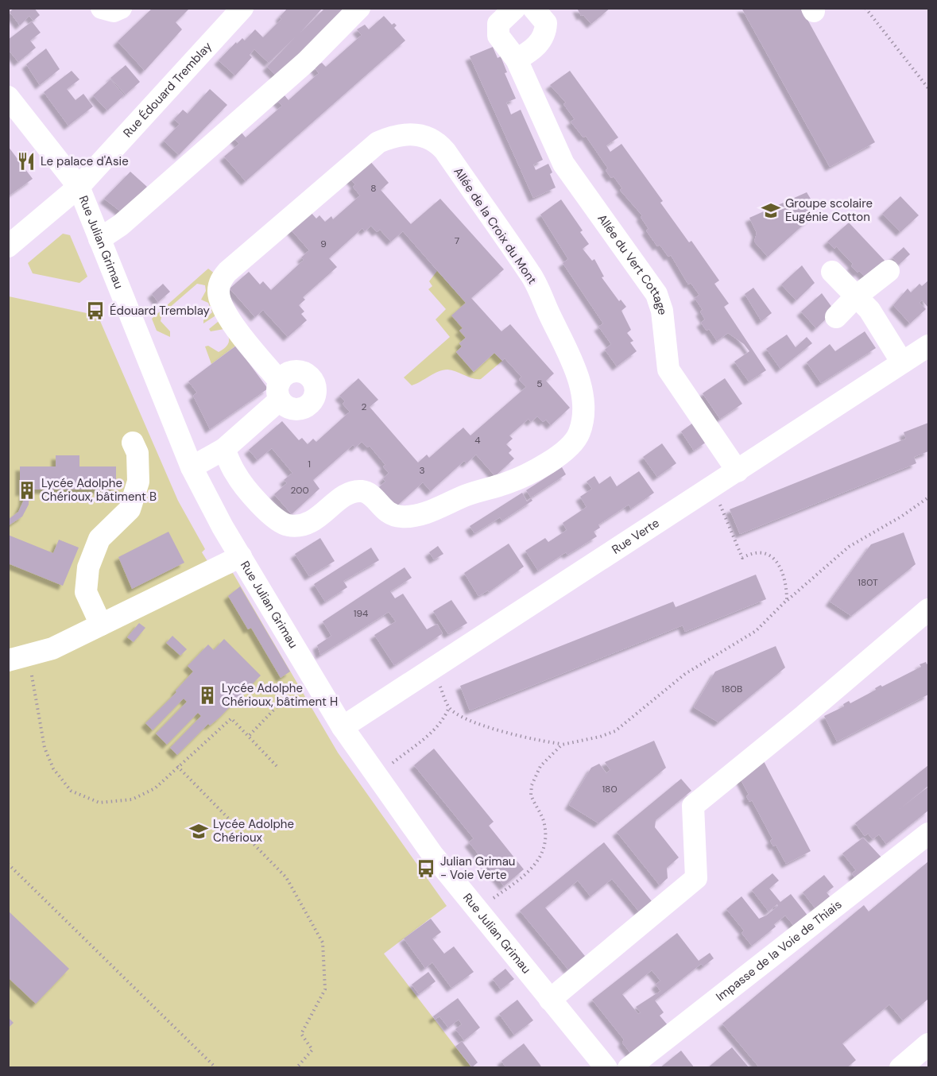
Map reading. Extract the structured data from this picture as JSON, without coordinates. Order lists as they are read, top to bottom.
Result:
{
  "streets": {
    "street": [
      "Rue Édouard Tremblay",
      "Allée de la Croix du Mont",
      "Rue Julian Grimau",
      "Allée du Vert Cottage",
      "Rue Verte",
      "Impasse de la Voie de Thiais"
    ]
  },
  "crossings": [
    ["Rue Édouard Tremblay", "Rue Julian Grimau"],
    ["Allée de la Croix du Mont", "Rue Julian Grimau"],
    ["Rue Julian Grimau", "Rue Verte"],
    ["Allée du Vert Cottage", "Rue Verte"]
  ],
  "places": {
    "restaurant": ["Le palace d'Asie"],
    "school or university": ["Groupe scolaire Eugénie Cotton", "Lycée Adolphe Chérioux"],
    "bus stop": ["Édouard Tremblay", "Julian Grimau - Voie Verte"],
    "building": ["Lycée Adolphe Chérioux, bâtiment B", "Lycée Adolphe Chérioux, bâtiment H"]
  },
  "house_numbers": [
    "8",
    "7",
    "9",
    "5",
    "2",
    "4",
    "1",
    "3",
    "200",
    "180T",
    "194",
    "180B",
    "180"
  ]
}
